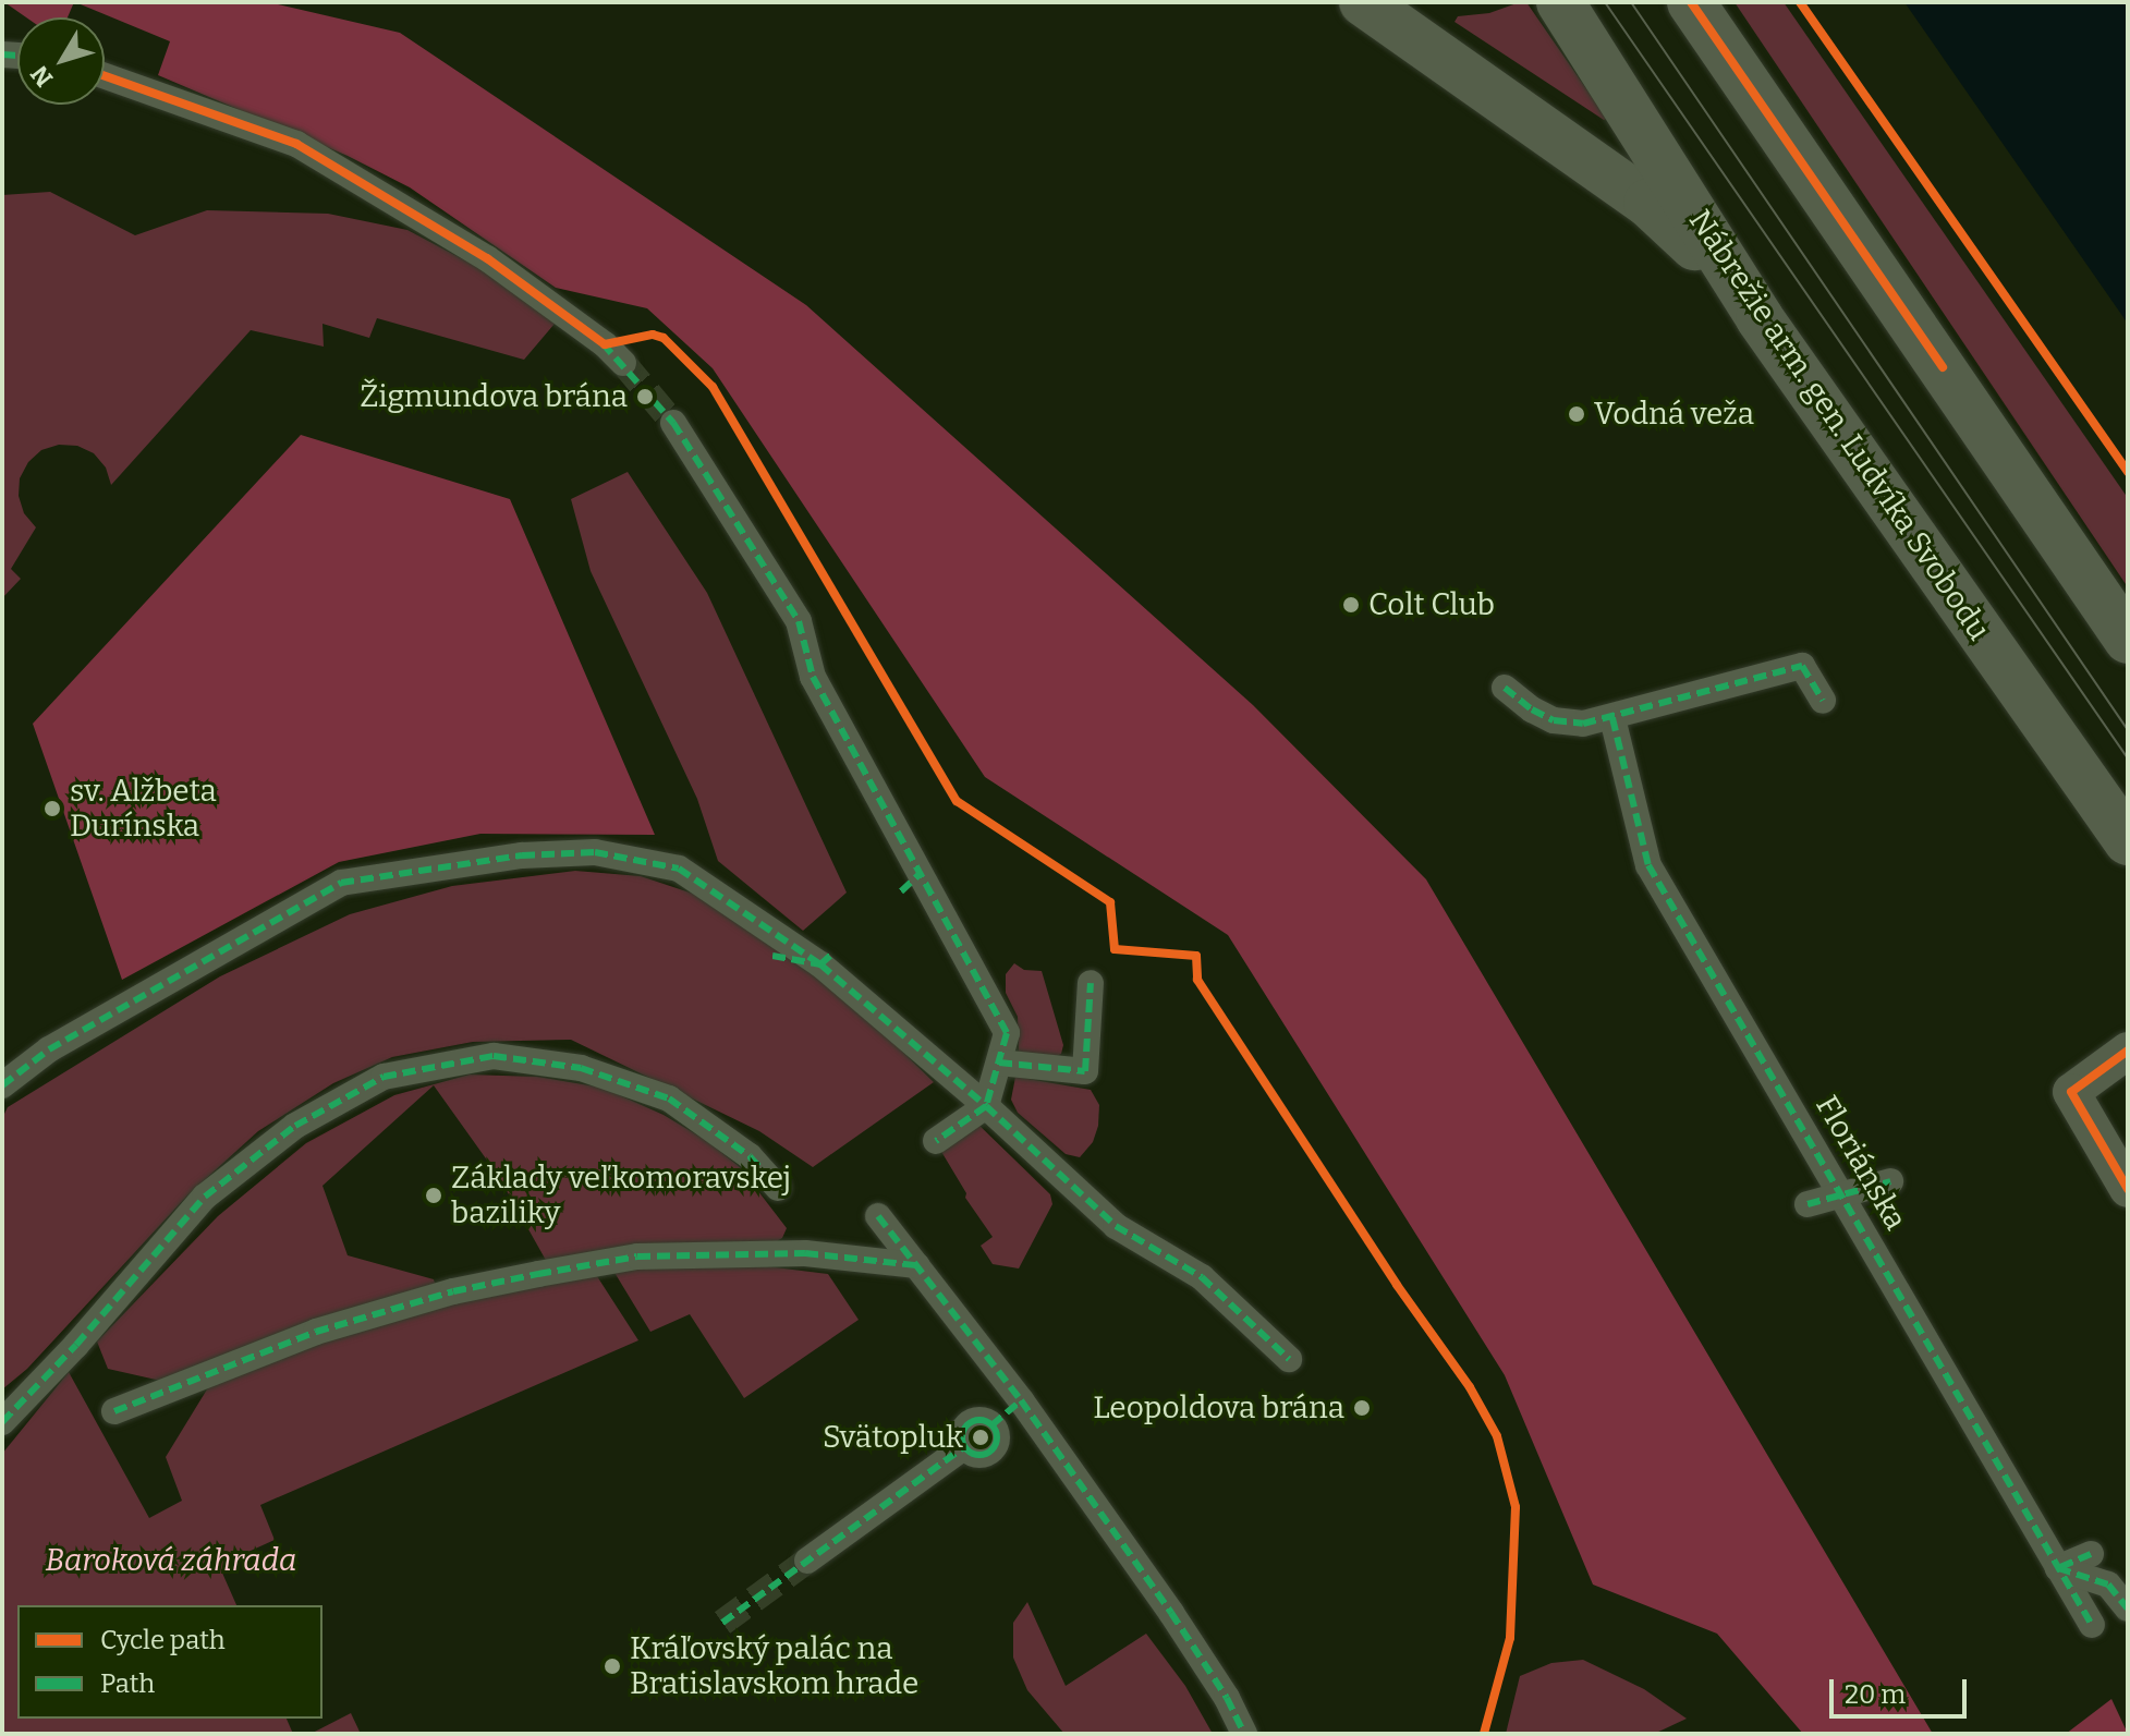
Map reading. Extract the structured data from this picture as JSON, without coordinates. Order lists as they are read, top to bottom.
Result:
{
  "streets": {
    "main road": ["Nábrežie arm. gen. Ludvíka Svobodu"],
    "street": ["Floriánska"]
  },
  "parks": ["Baroková záhrada"],
  "places": [
    "Žigmundova brána",
    "Vodná veža",
    "Colt Club",
    "sv. Alžbeta Durínska",
    "Základy veľkomoravskej baziliky",
    "Leopoldova brána",
    "Svätopluk",
    "Kráľovský palác na Bratislavskom hrade"
  ],
  "legend": ["Cycle path", "Path"],
  "scale_bar": "20 m",
  "north": "bottom left"
}
